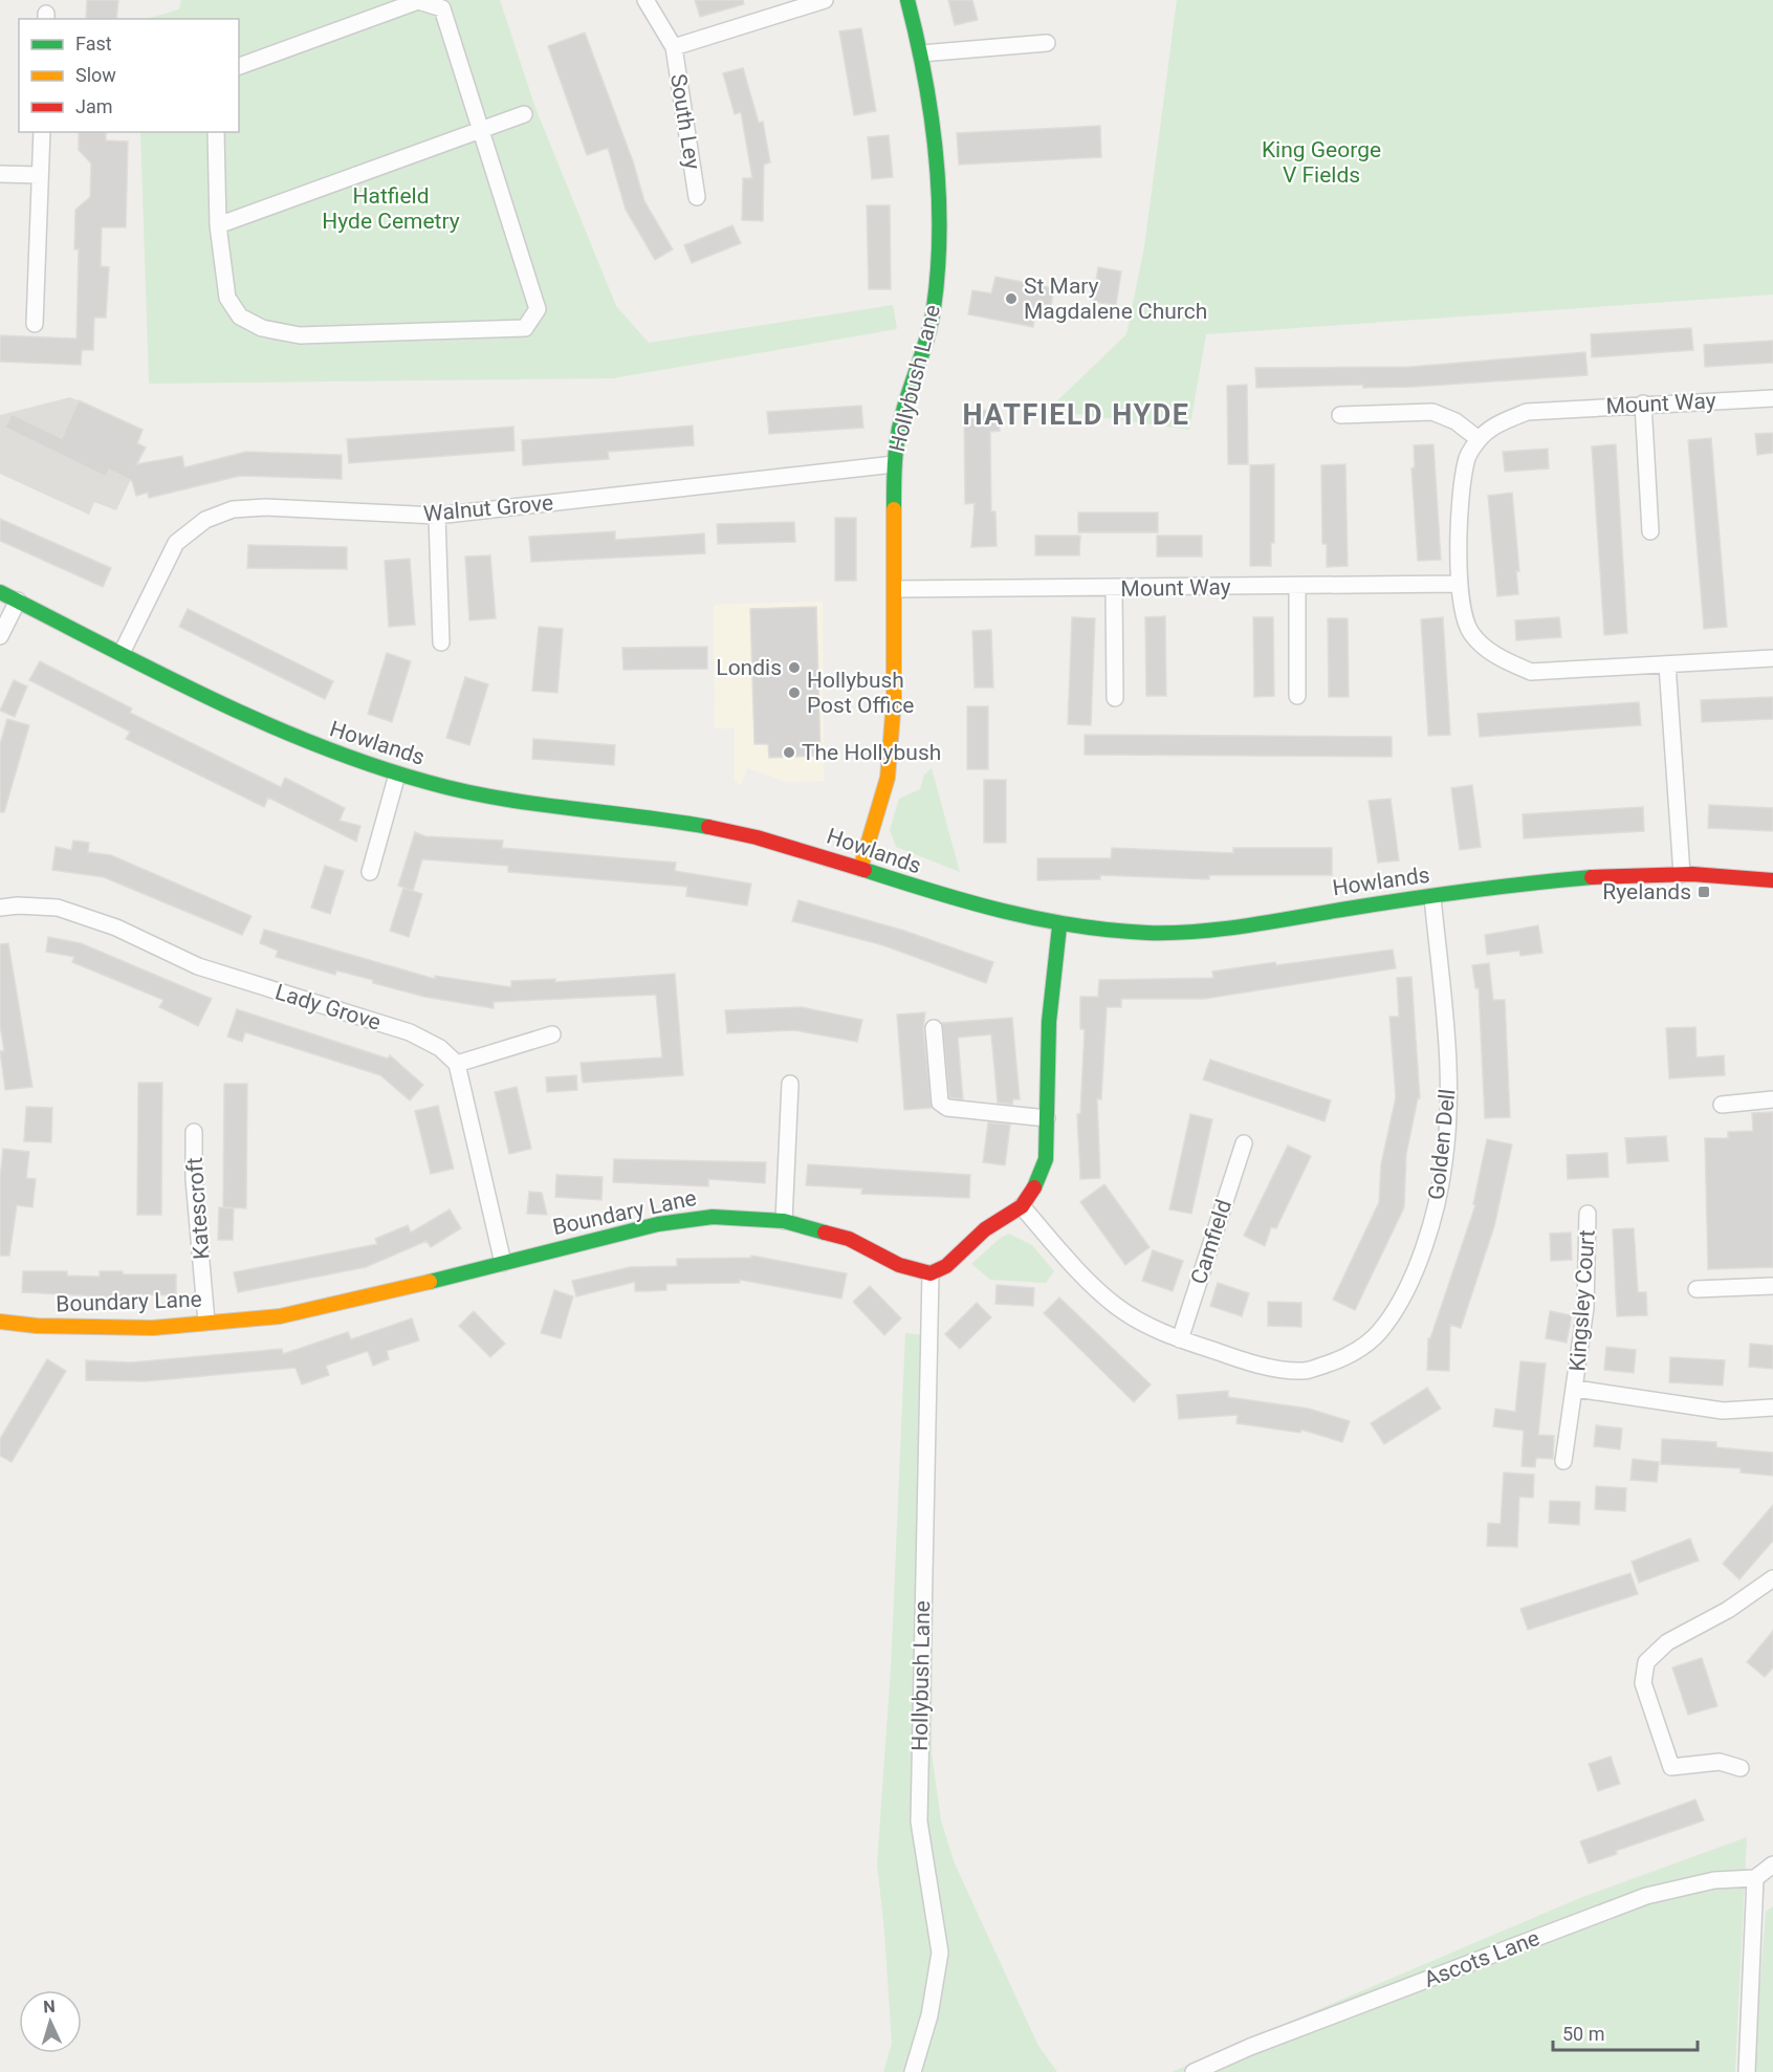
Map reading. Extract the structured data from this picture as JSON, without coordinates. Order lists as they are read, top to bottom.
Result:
{
  "streets": {
    "street": [
      "South Ley",
      "Hollybush Lane",
      "Mount Way",
      "Walnut Grove",
      "Howlands",
      "Lady Grove",
      "Golden Dell",
      "Katescroft",
      "Boundary Lane",
      "Camfield",
      "Kingsley Court",
      "Ascots Lane"
    ]
  },
  "crossings": [
    ["Hollybush Lane", "Mount Way"],
    ["Hollybush Lane", "Walnut Grove"],
    ["Hollybush Lane", "Howlands"],
    ["Hollybush Lane", "Boundary Lane"],
    ["Walnut Grove", "Howlands"],
    ["Howlands", "Golden Dell"],
    ["Golden Dell", "Camfield"],
    ["Katescroft", "Boundary Lane"]
  ],
  "districts": ["HATFIELD HYDE"],
  "parks": ["King George V Fields", "Hatfield Hyde Cemetry"],
  "places": {
    "other": [
      "St Mary Magdalene Church",
      "Londis",
      "Hollybush Post Office",
      "The Hollybush"
    ],
    "transit": ["Ryelands"]
  },
  "legend": ["Fast", "Slow", "Jam"],
  "scale_bar": "50 m",
  "north": "top"
}
